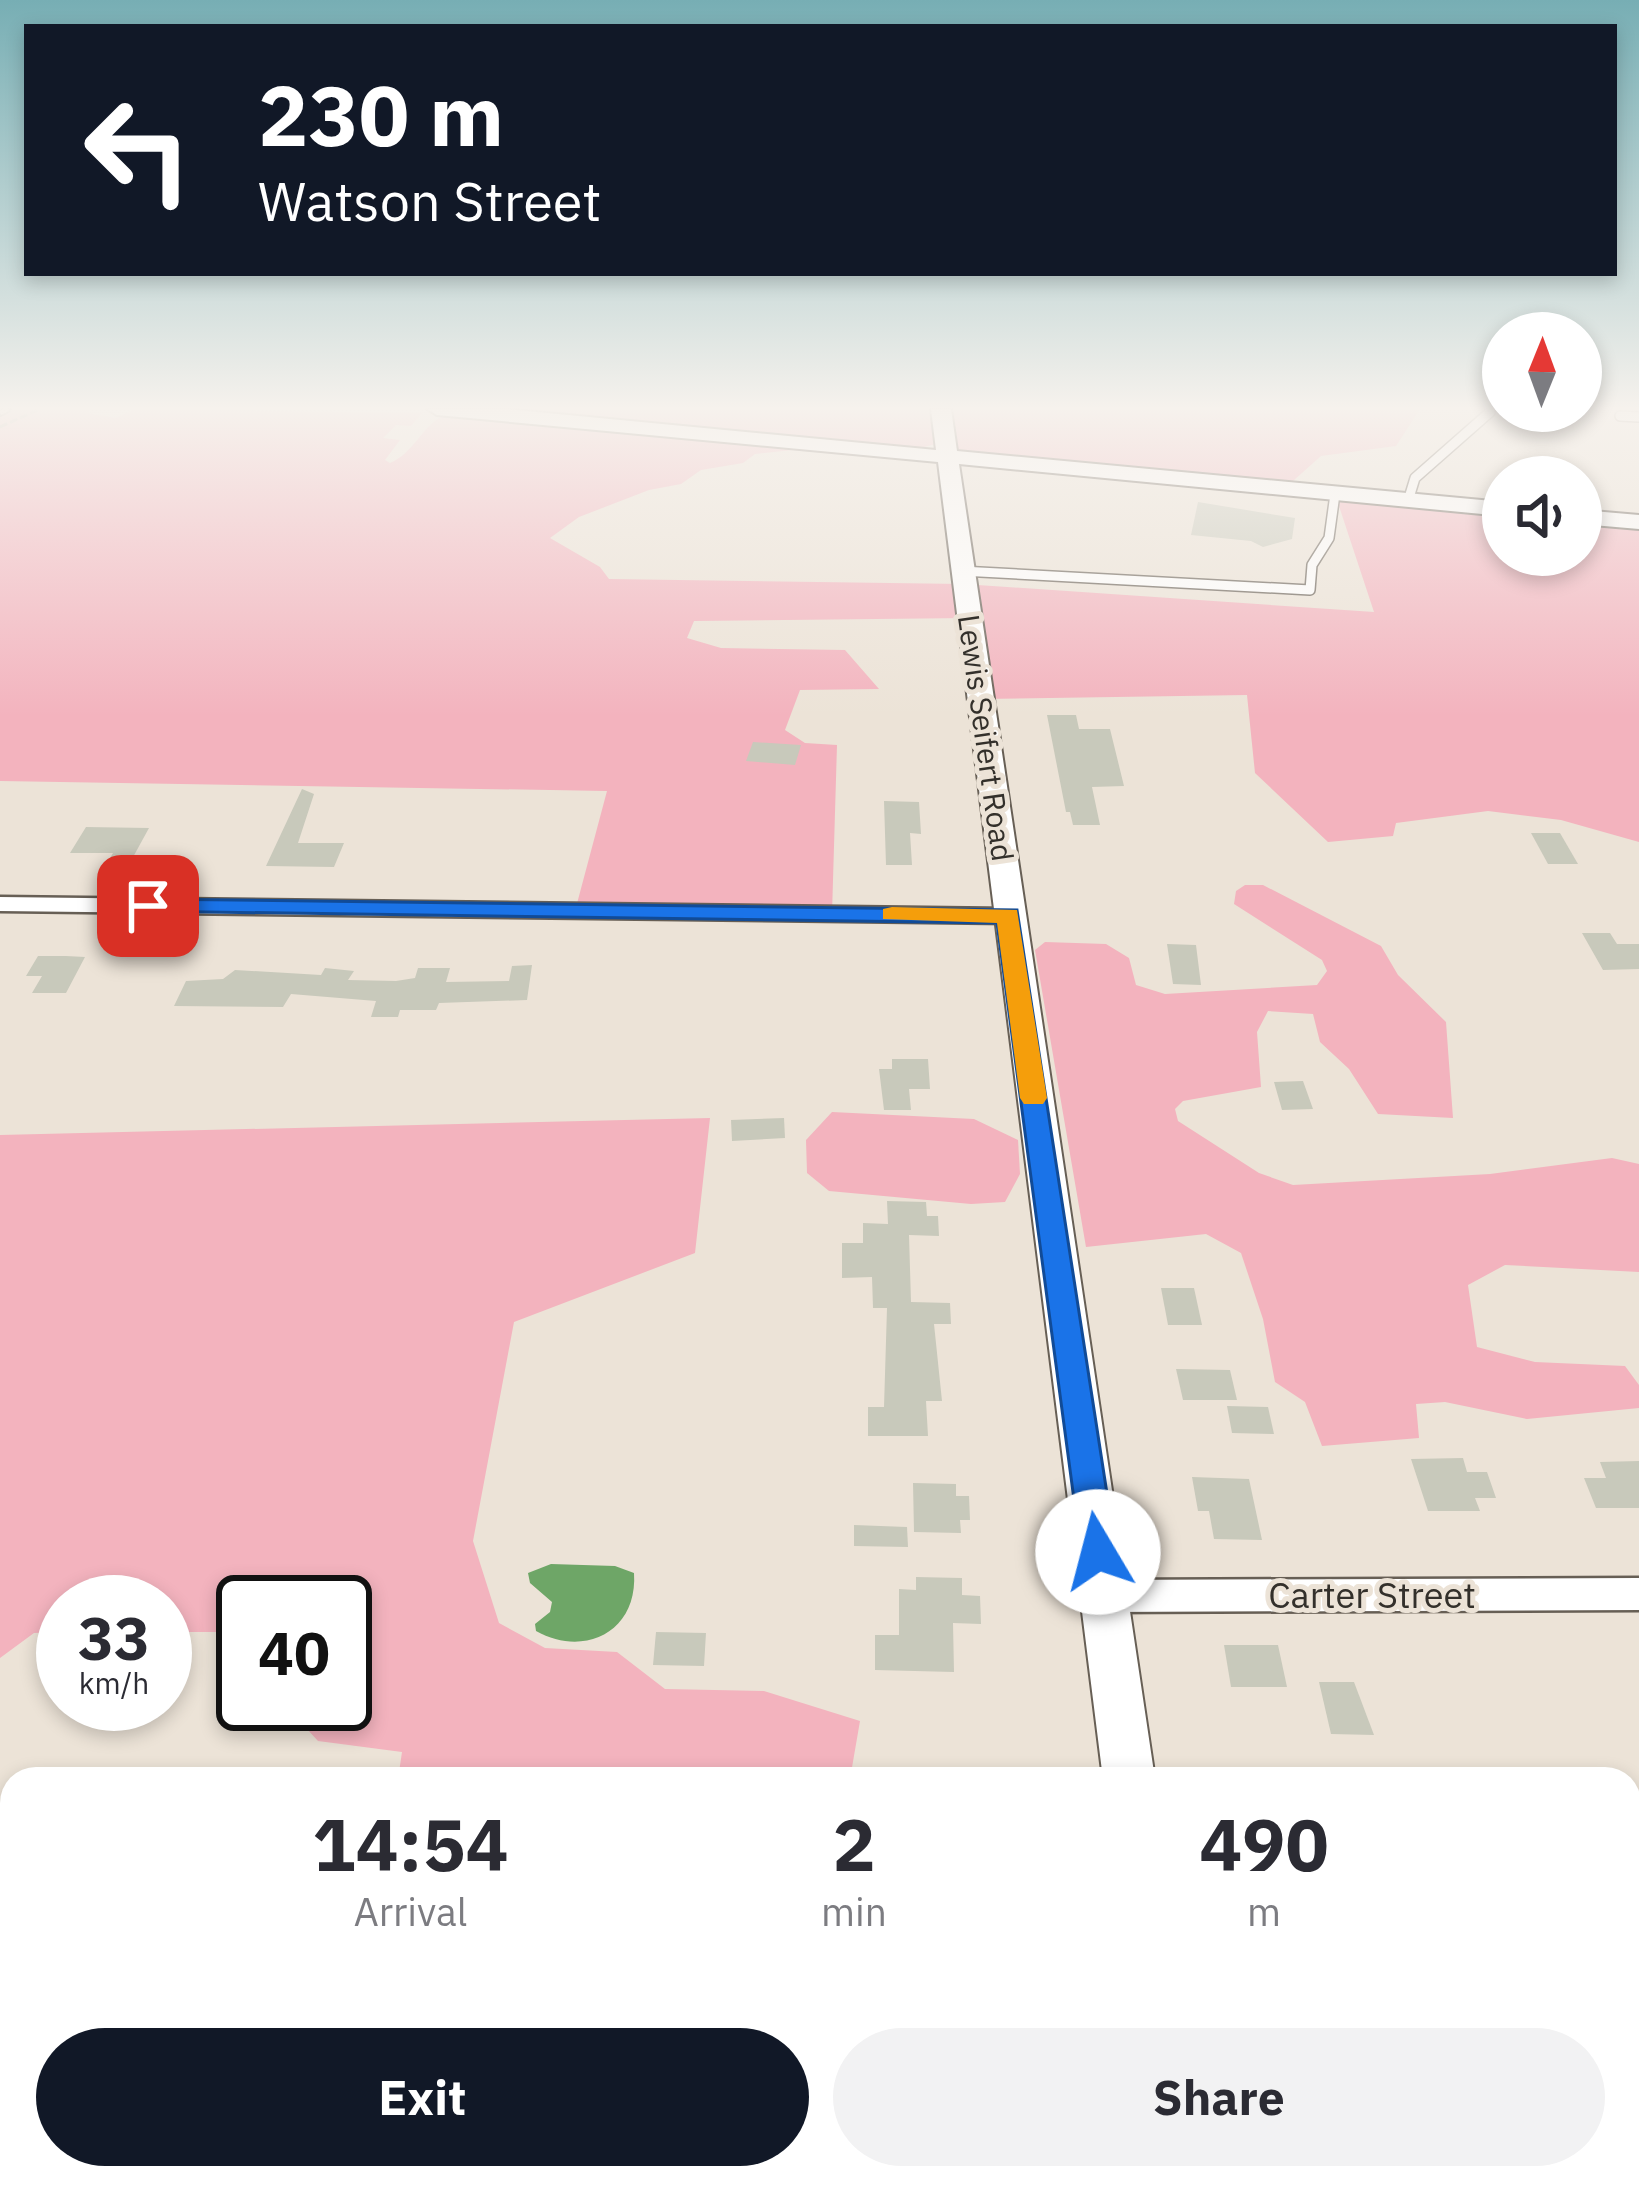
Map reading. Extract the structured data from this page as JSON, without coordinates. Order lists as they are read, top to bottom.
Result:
{
  "streets": {
    "street": ["Lewis Seifert Road", "Carter Street"]
  },
  "crossings": [
    ["Lewis Seifert Road", "Carter Street"]
  ],
  "north": "top",
  "page": {
    "turn": ["230 m", "Watson Street"],
    "speed": "33 km/h",
    "limit": "40",
    "eta": [
      "14:54",
      "Arrival",
      "2",
      "min",
      "490",
      "m"
    ],
    "buttons": ["Exit", "Share"]
  }
}
